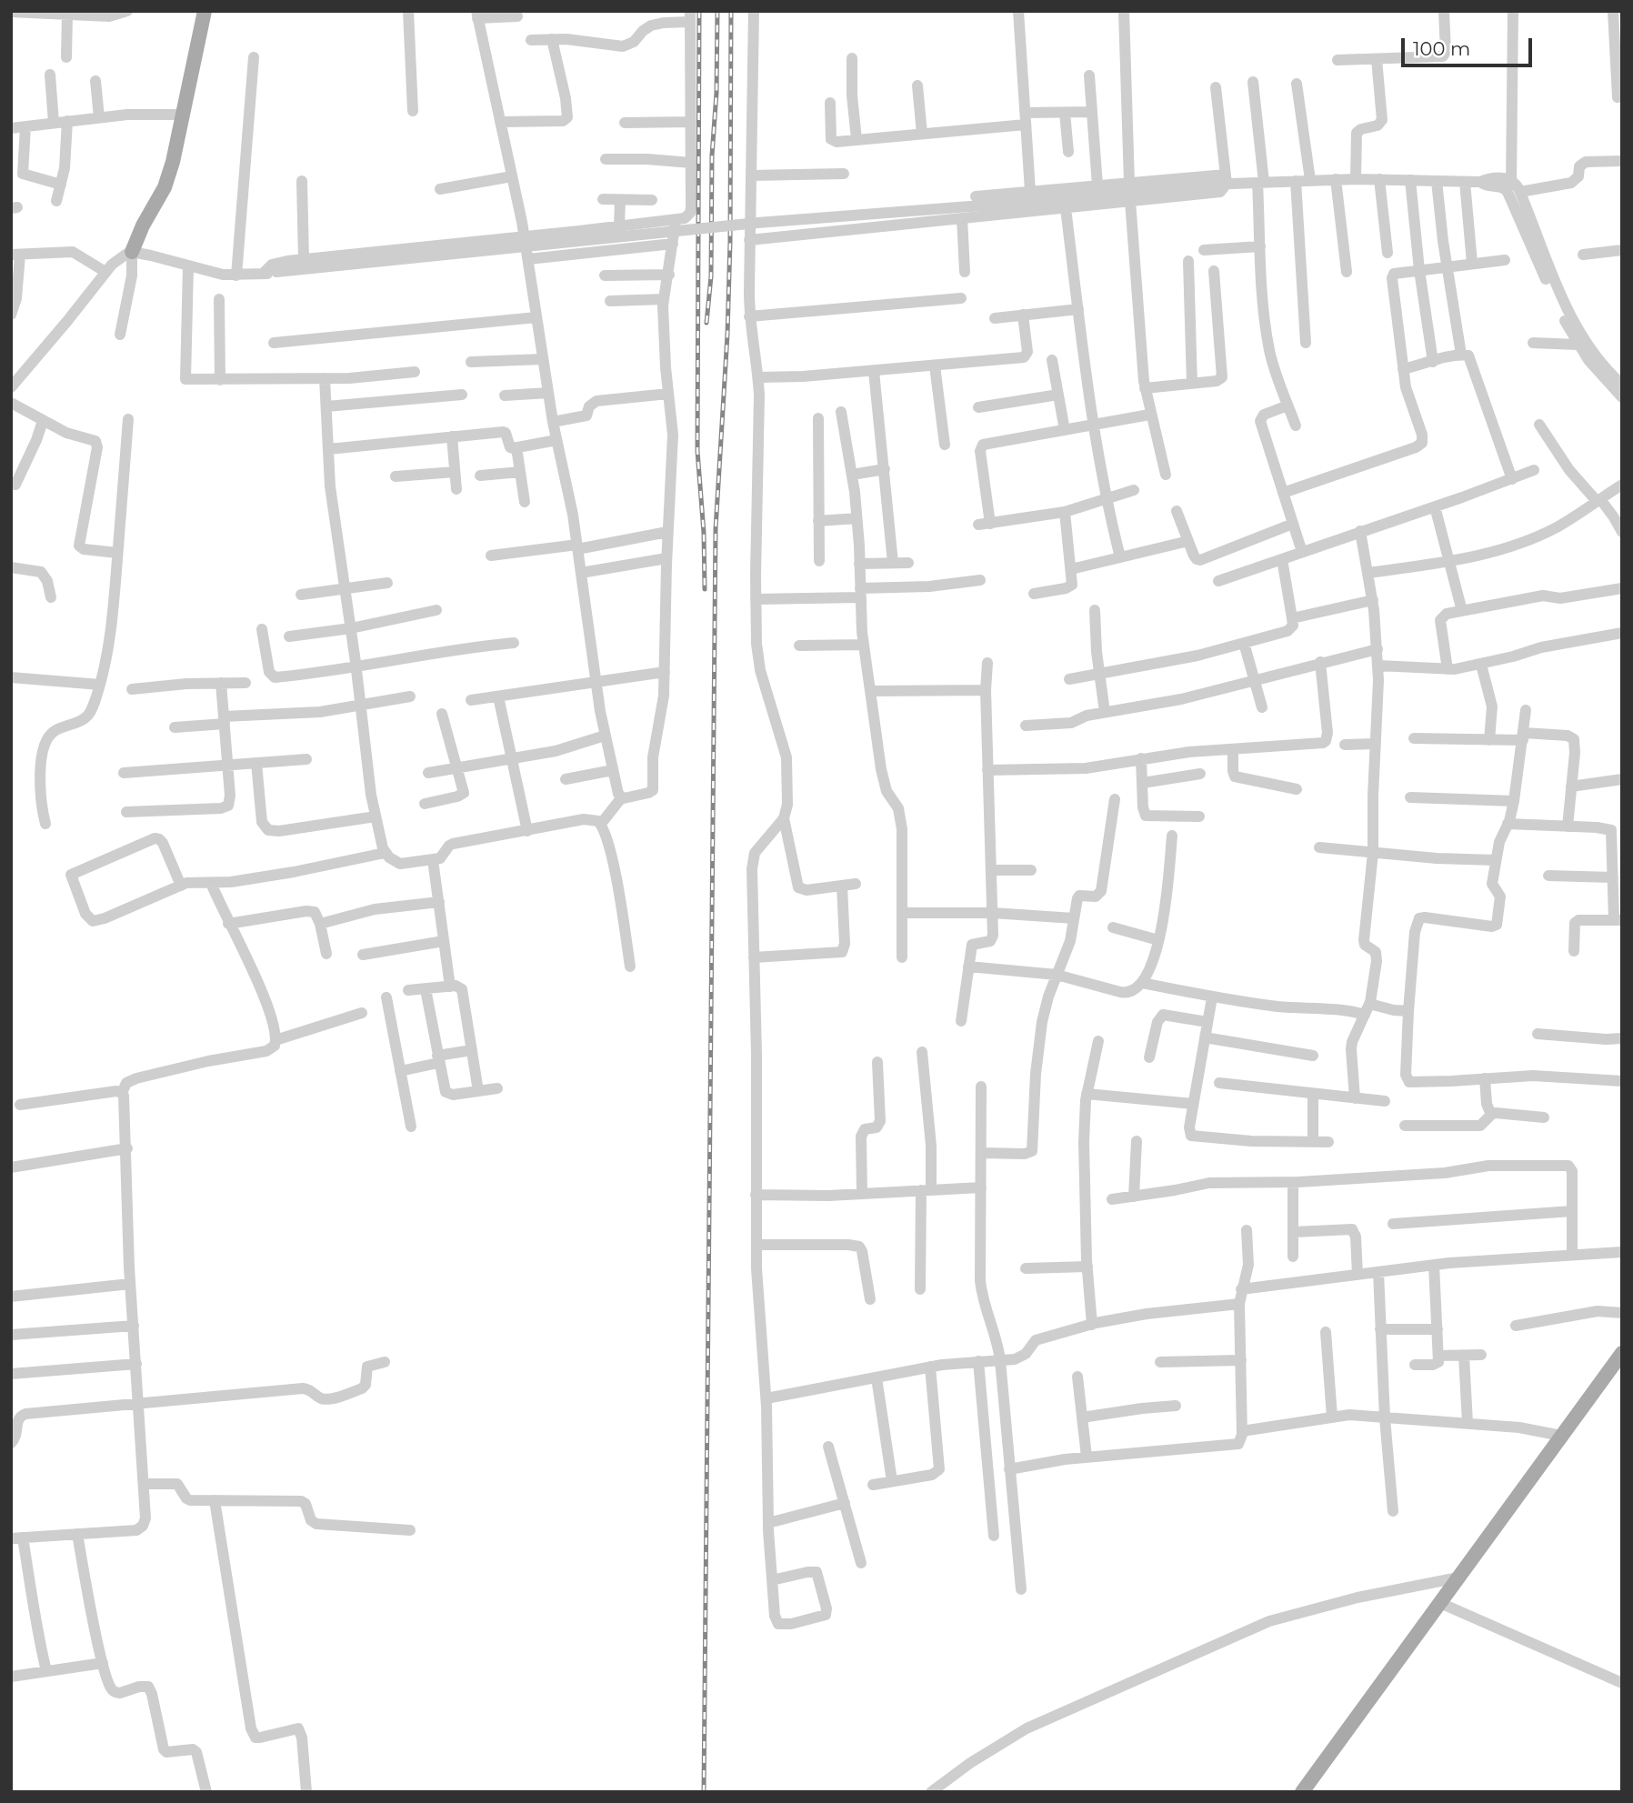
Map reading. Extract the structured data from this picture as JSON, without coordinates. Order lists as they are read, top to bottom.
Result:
{
  "scale_bar": "100 m"
}
